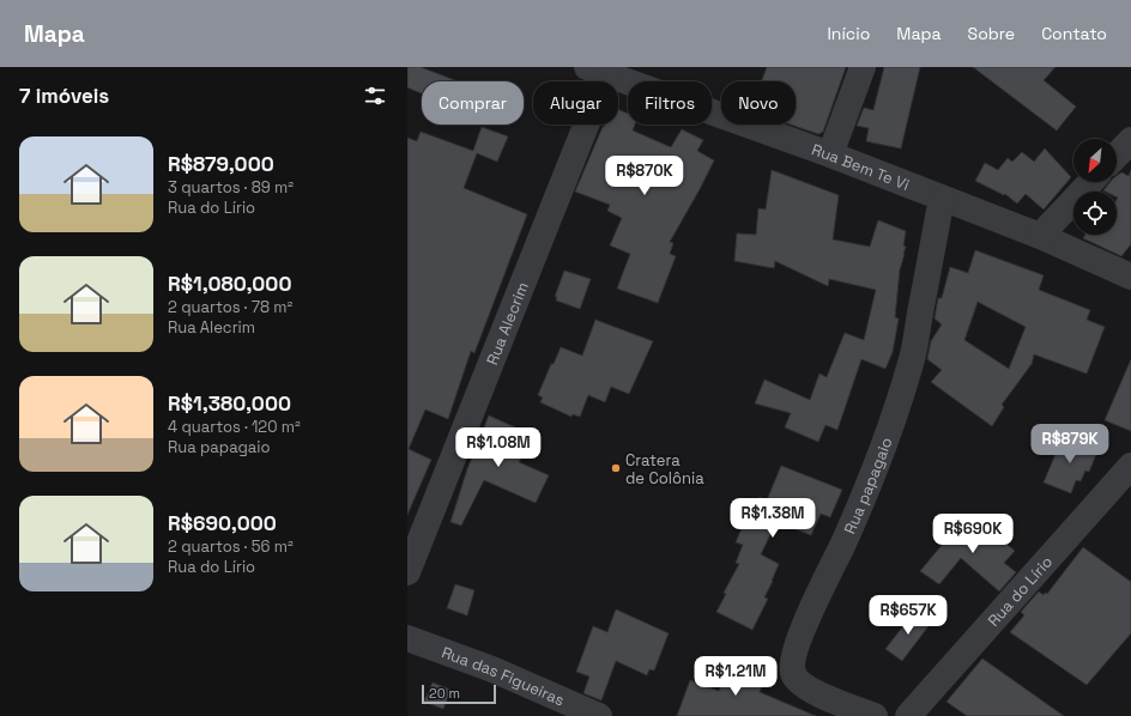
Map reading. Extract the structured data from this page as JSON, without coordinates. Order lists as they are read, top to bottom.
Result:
{
  "streets": {
    "street": [
      "Rua Bem Te Vi",
      "Rua Alecrim",
      "Rua papagaio",
      "Rua do Lírio",
      "Rua das Figueiras"
    ]
  },
  "crossings": [
    ["Rua Bem Te Vi", "Rua Alecrim"],
    ["Rua Bem Te Vi", "Rua papagaio"]
  ],
  "places": ["Cratera de Colônia"],
  "scale_bar": "20 m",
  "north": "bottom left",
  "page": {
    "header": "Mapa",
    "nav": [
      "Início",
      "Mapa",
      "Sobre",
      "Contato"
    ],
    "heading": "7 imóveis",
    "chip": [
      "Comprar",
      "Alugar",
      "Filtros",
      "Novo"
    ],
    "list": [
      {
        "name": "R$879,000",
        "note": "3 quartos · 89 m² · Rua do Lírio"
      },
      {
        "name": "R$1,080,000",
        "note": "2 quartos · 78 m² · Rua Alecrim"
      },
      {
        "name": "R$1,380,000",
        "note": "4 quartos · 120 m² · Rua papagaio"
      },
      {
        "name": "R$690,000",
        "note": "2 quartos · 56 m² · Rua do Lírio"
      }
    ],
    "price": [
      "R$870K",
      "R$879K",
      "R$1.08M",
      "R$1.38M",
      "R$690K",
      "R$657K",
      "R$1.21M"
    ],
    "scale": "20 m"
  }
}
